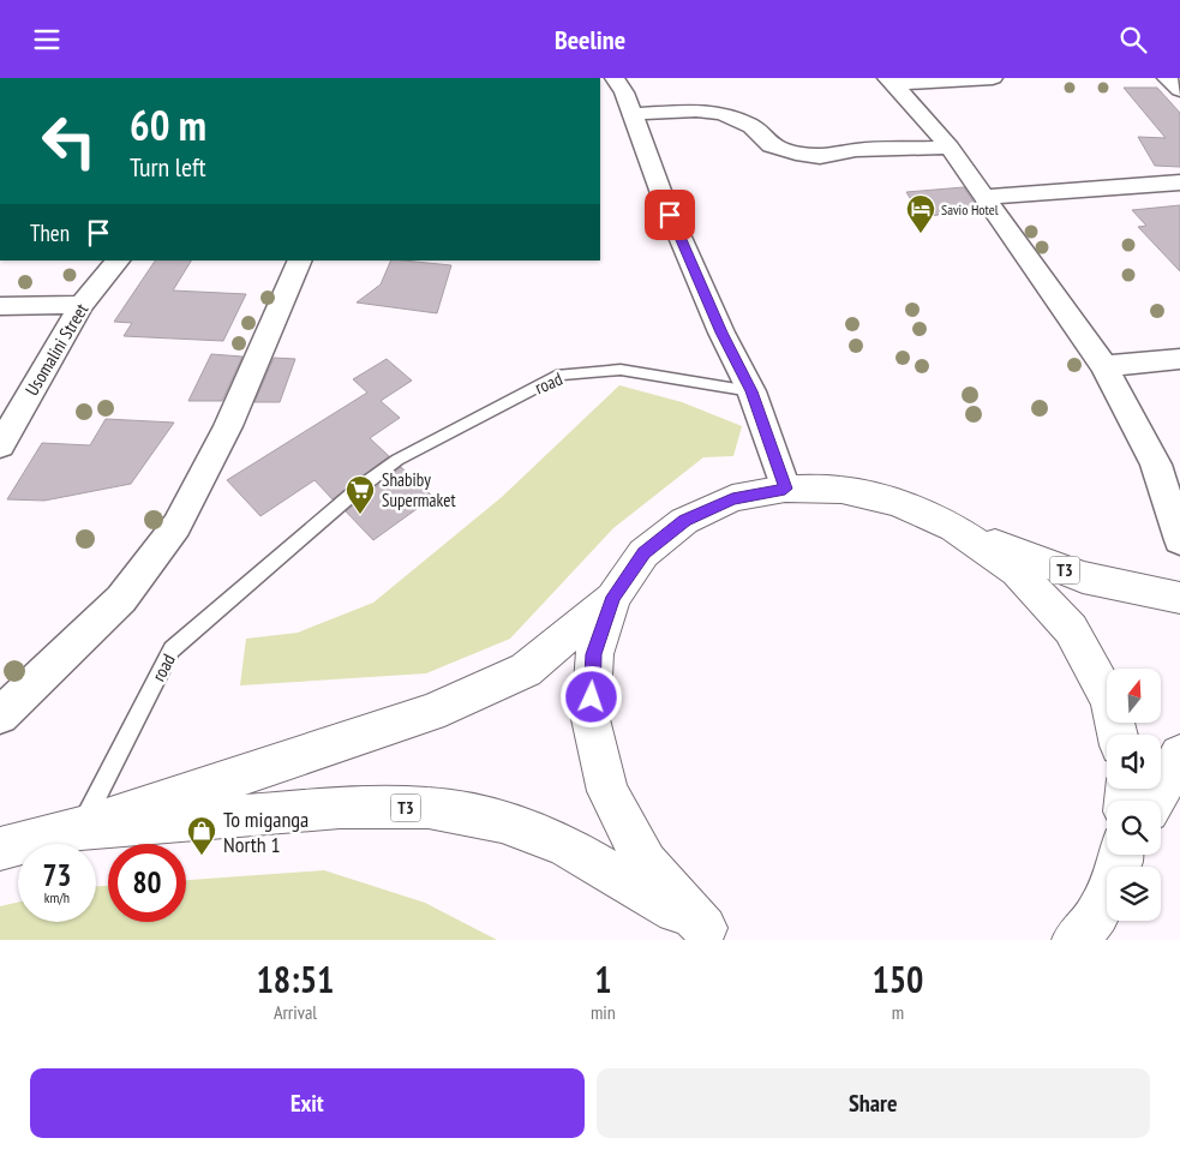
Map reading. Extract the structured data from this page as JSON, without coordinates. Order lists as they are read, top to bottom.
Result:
{
  "streets": {
    "highway": ["T3"],
    "street": ["Usomalini Street"],
    "lane": ["road"]
  },
  "crossings": [
    ["road", "T3"]
  ],
  "places": {
    "hotel": ["Savio Hotel"],
    "supermarket": ["Shabiby Supermaket"],
    "shop": ["To miganga North 1"]
  },
  "north": "top",
  "page": {
    "header": "Beeline",
    "turn": ["60 m", "Turn left"],
    "then": "Then",
    "speed": "73 km/h",
    "limit": "80",
    "eta": [
      "18:51",
      "Arrival",
      "1",
      "min",
      "150",
      "m"
    ],
    "buttons": ["Exit", "Share"]
  }
}
